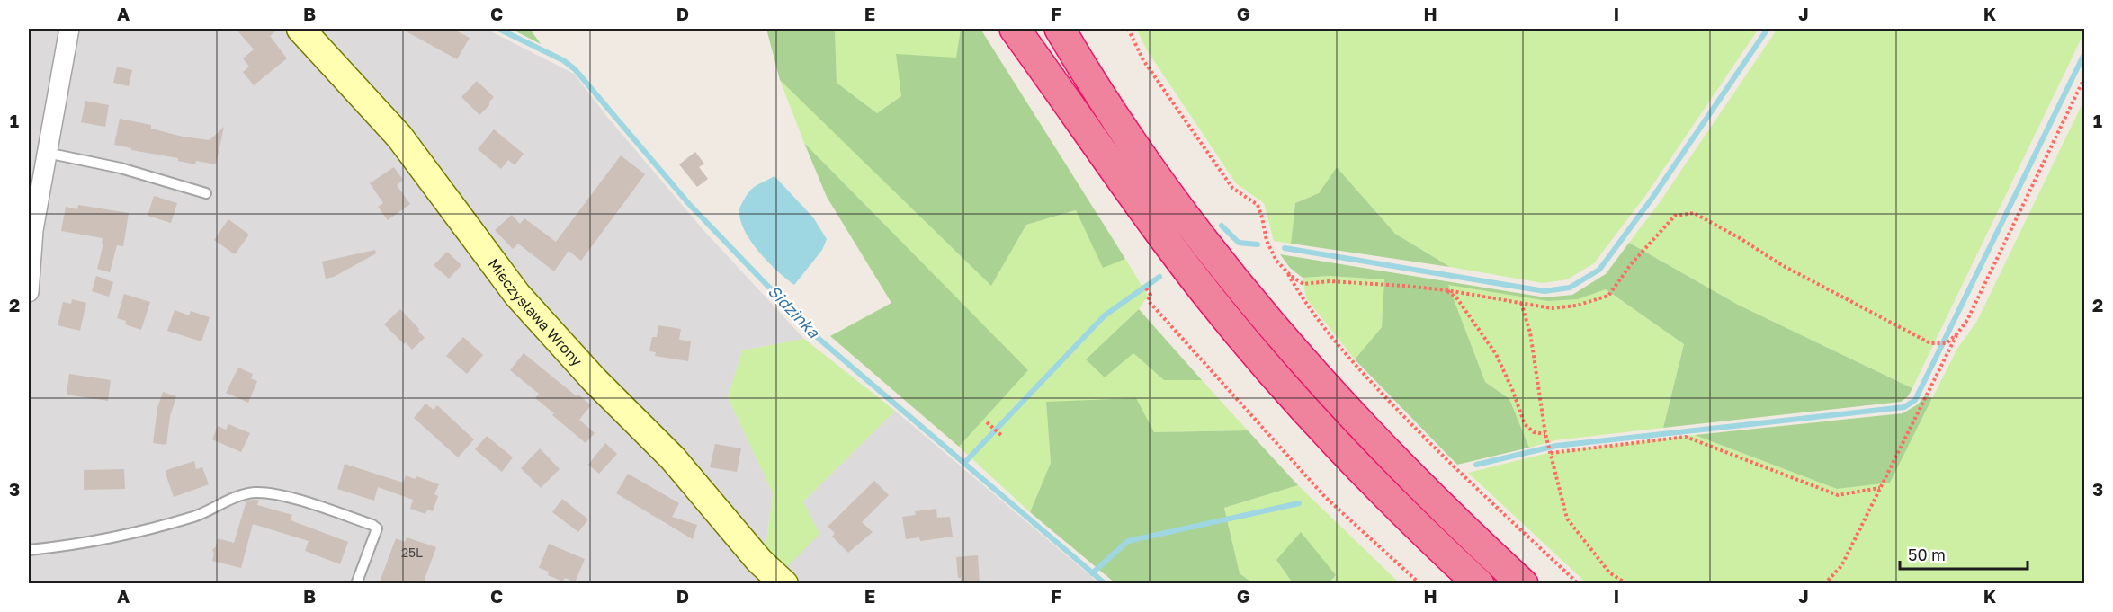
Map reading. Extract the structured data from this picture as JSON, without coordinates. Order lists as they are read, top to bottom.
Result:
{
  "streets": {
    "street": ["Mieczysława Wrony"]
  },
  "water": ["Sidzinka"],
  "house_numbers": ["25L"],
  "scale_bar": "50 m",
  "grid": {
    "columns": [
      "A",
      "B",
      "C",
      "D",
      "E",
      "F",
      "G",
      "H",
      "I",
      "J",
      "K"
    ],
    "rows": ["1", "2", "3"]
  }
}
